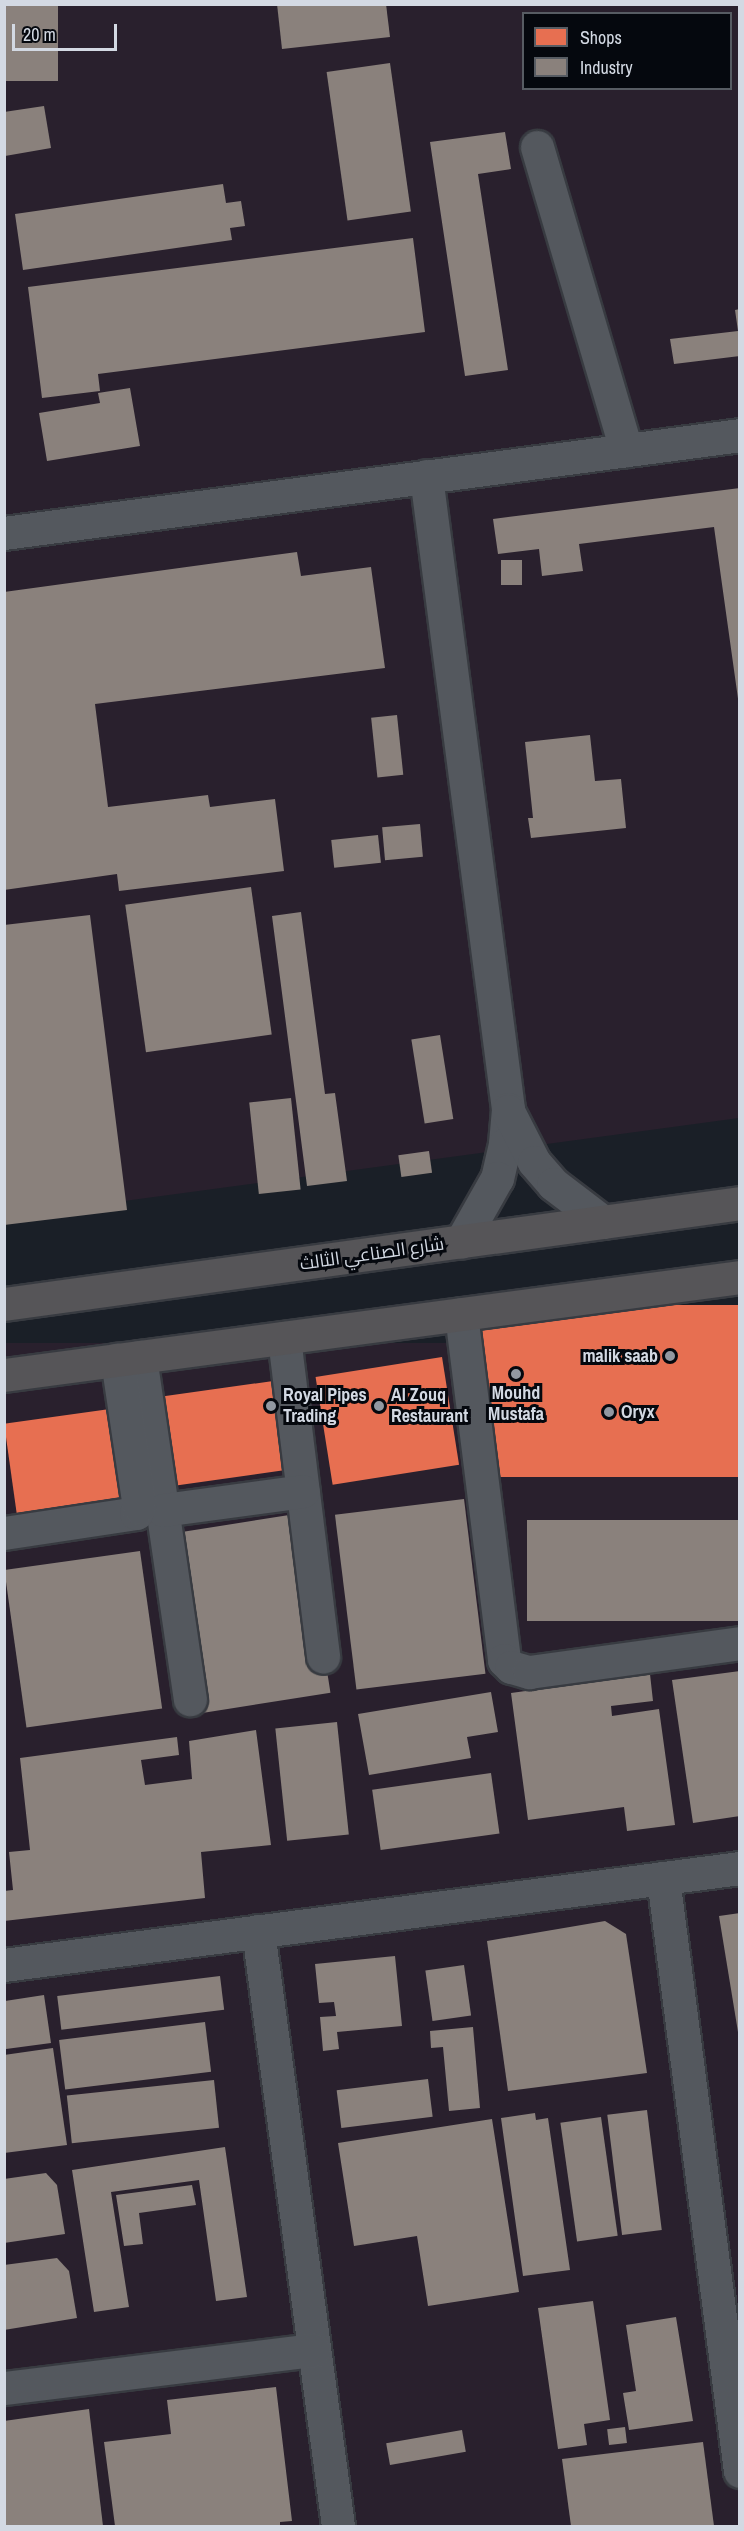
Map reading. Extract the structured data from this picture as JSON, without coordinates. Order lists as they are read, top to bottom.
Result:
{
  "streets": {
    "main road": ["شارع الصناعي الثالث"]
  },
  "places": [
    "malik saab",
    "Mouhd Mustafa",
    "Royal Pipes Trading",
    "Al Zouq Restaurant",
    "Oryx"
  ],
  "legend": ["Shops", "Industry"],
  "scale_bar": "20 m"
}
